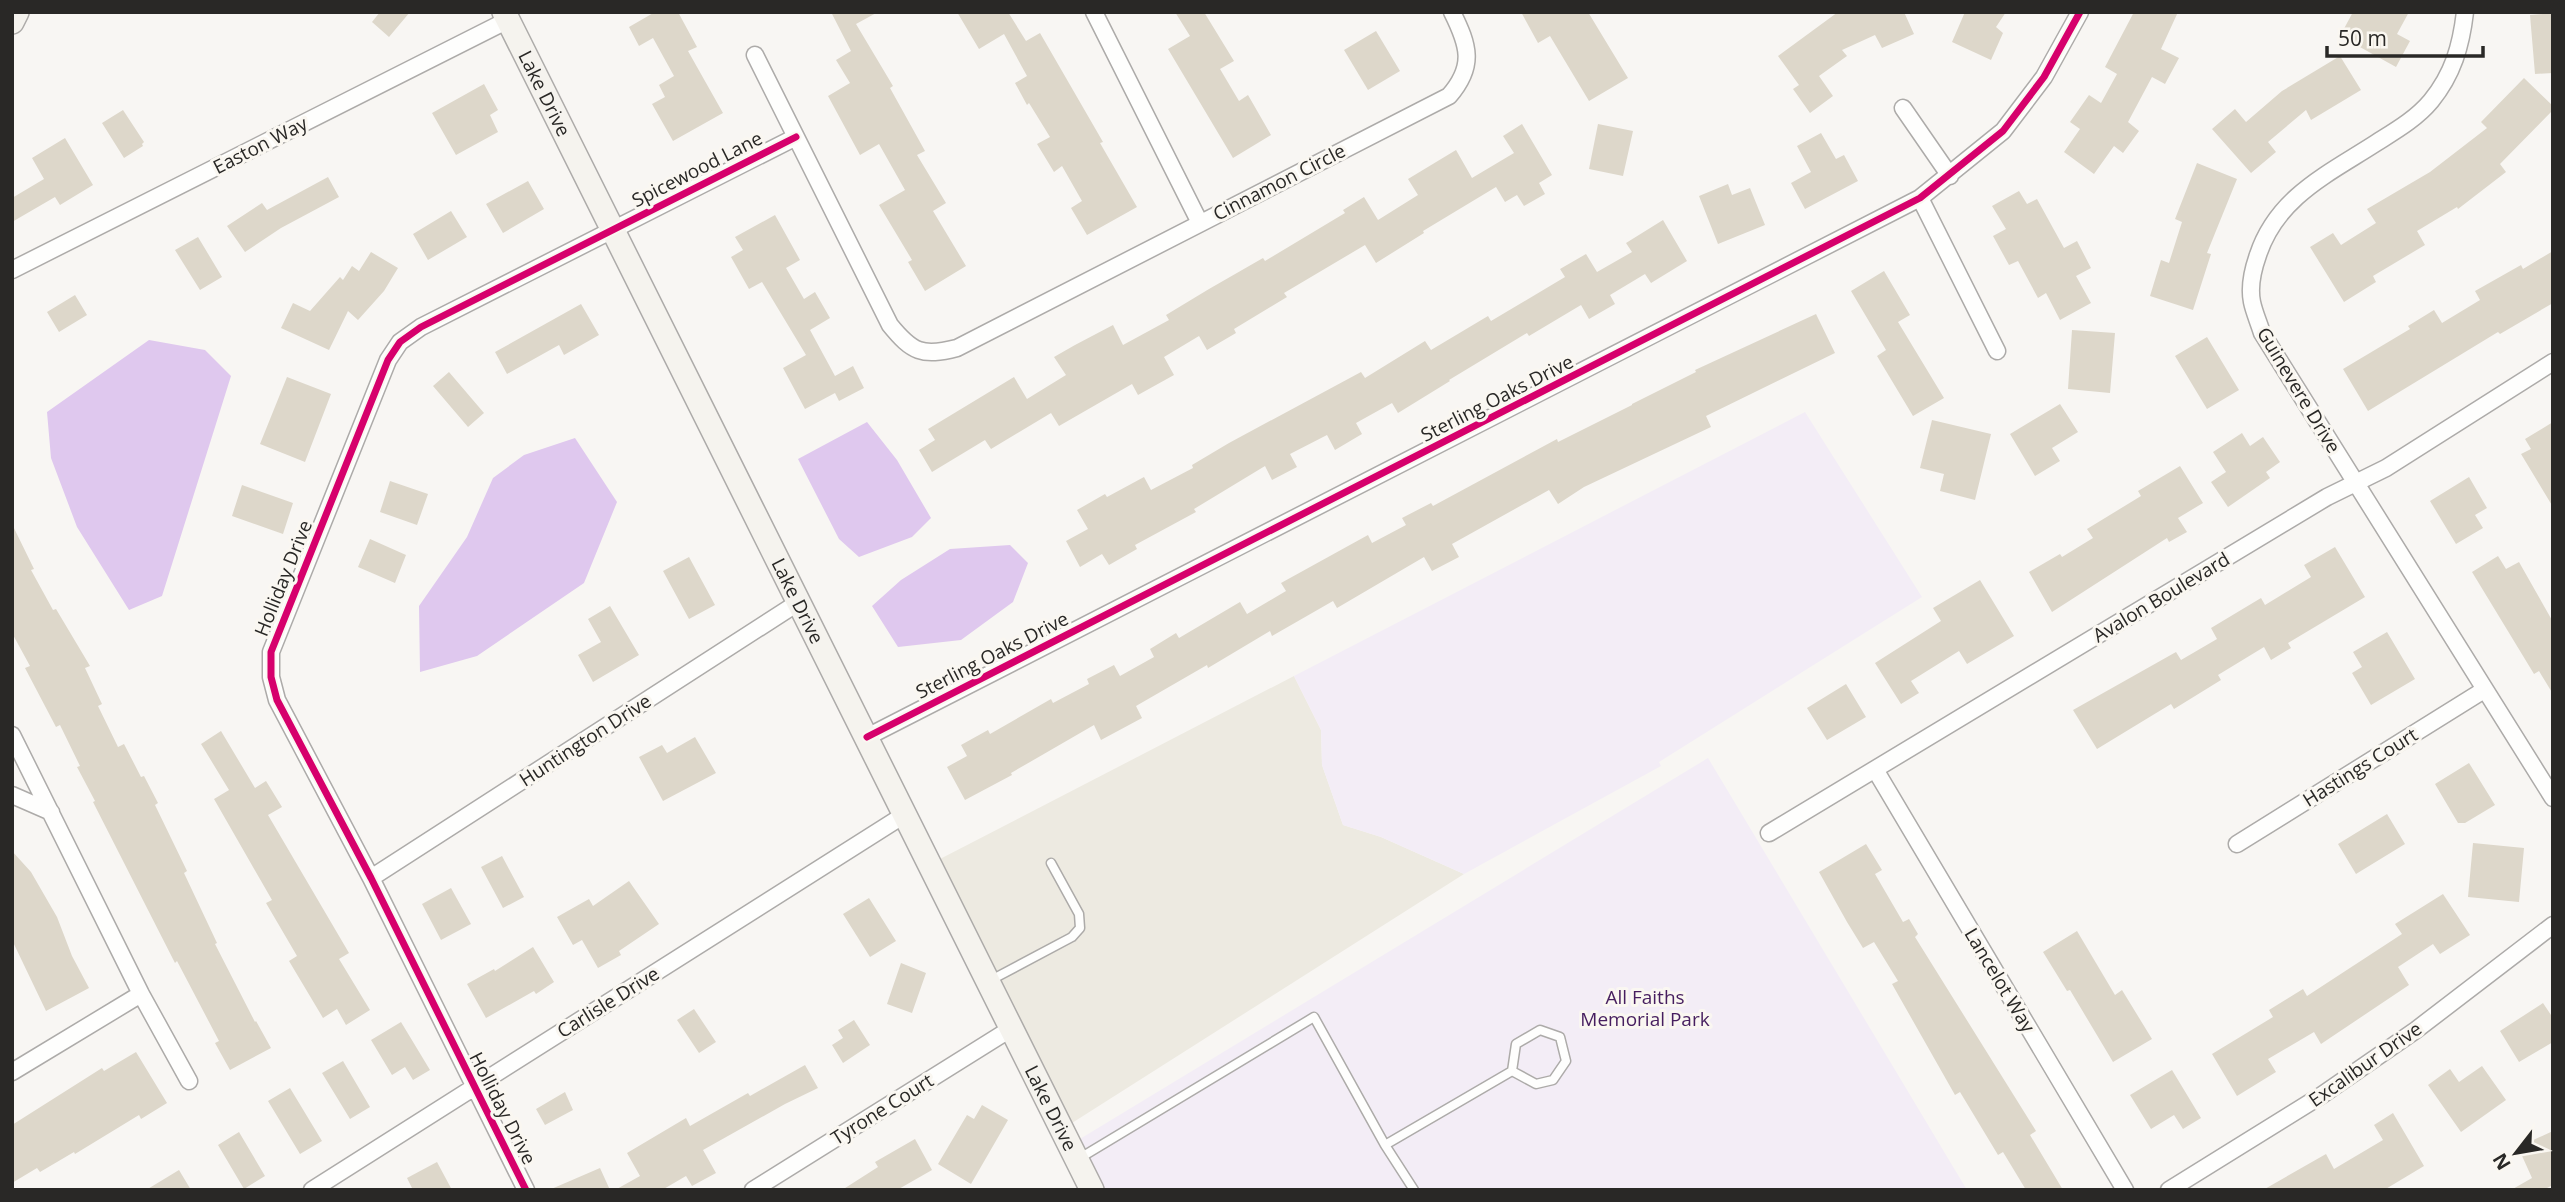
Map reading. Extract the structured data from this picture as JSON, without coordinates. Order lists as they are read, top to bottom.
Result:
{
  "streets": {
    "street": [
      "Lake Drive",
      "Easton Way",
      "Spicewood Lane",
      "Cinnamon Circle",
      "Guinevere Drive",
      "Sterling Oaks Drive",
      "Holliday Drive",
      "Avalon Boulevard",
      "Huntington Drive",
      "Hastings Court",
      "Lancelot Way",
      "Carlisle Drive",
      "Excalibur Drive",
      "Tyrone Court"
    ]
  },
  "crossings": [
    ["Lake Drive", "Easton Way"],
    ["Lake Drive", "Spicewood Lane"],
    ["Lake Drive", "Sterling Oaks Drive"],
    ["Lake Drive", "Holliday Drive"],
    ["Lake Drive", "Huntington Drive"],
    ["Lake Drive", "Carlisle Drive"],
    ["Lake Drive", "Tyrone Court"],
    ["Spicewood Lane", "Holliday Drive"],
    ["Guinevere Drive", "Avalon Boulevard"],
    ["Guinevere Drive", "Hastings Court"],
    ["Holliday Drive", "Huntington Drive"],
    ["Holliday Drive", "Carlisle Drive"],
    ["Avalon Boulevard", "Lancelot Way"]
  ],
  "parks": ["All Faiths Memorial Park"],
  "scale_bar": "50 m",
  "north": "bottom left"
}
